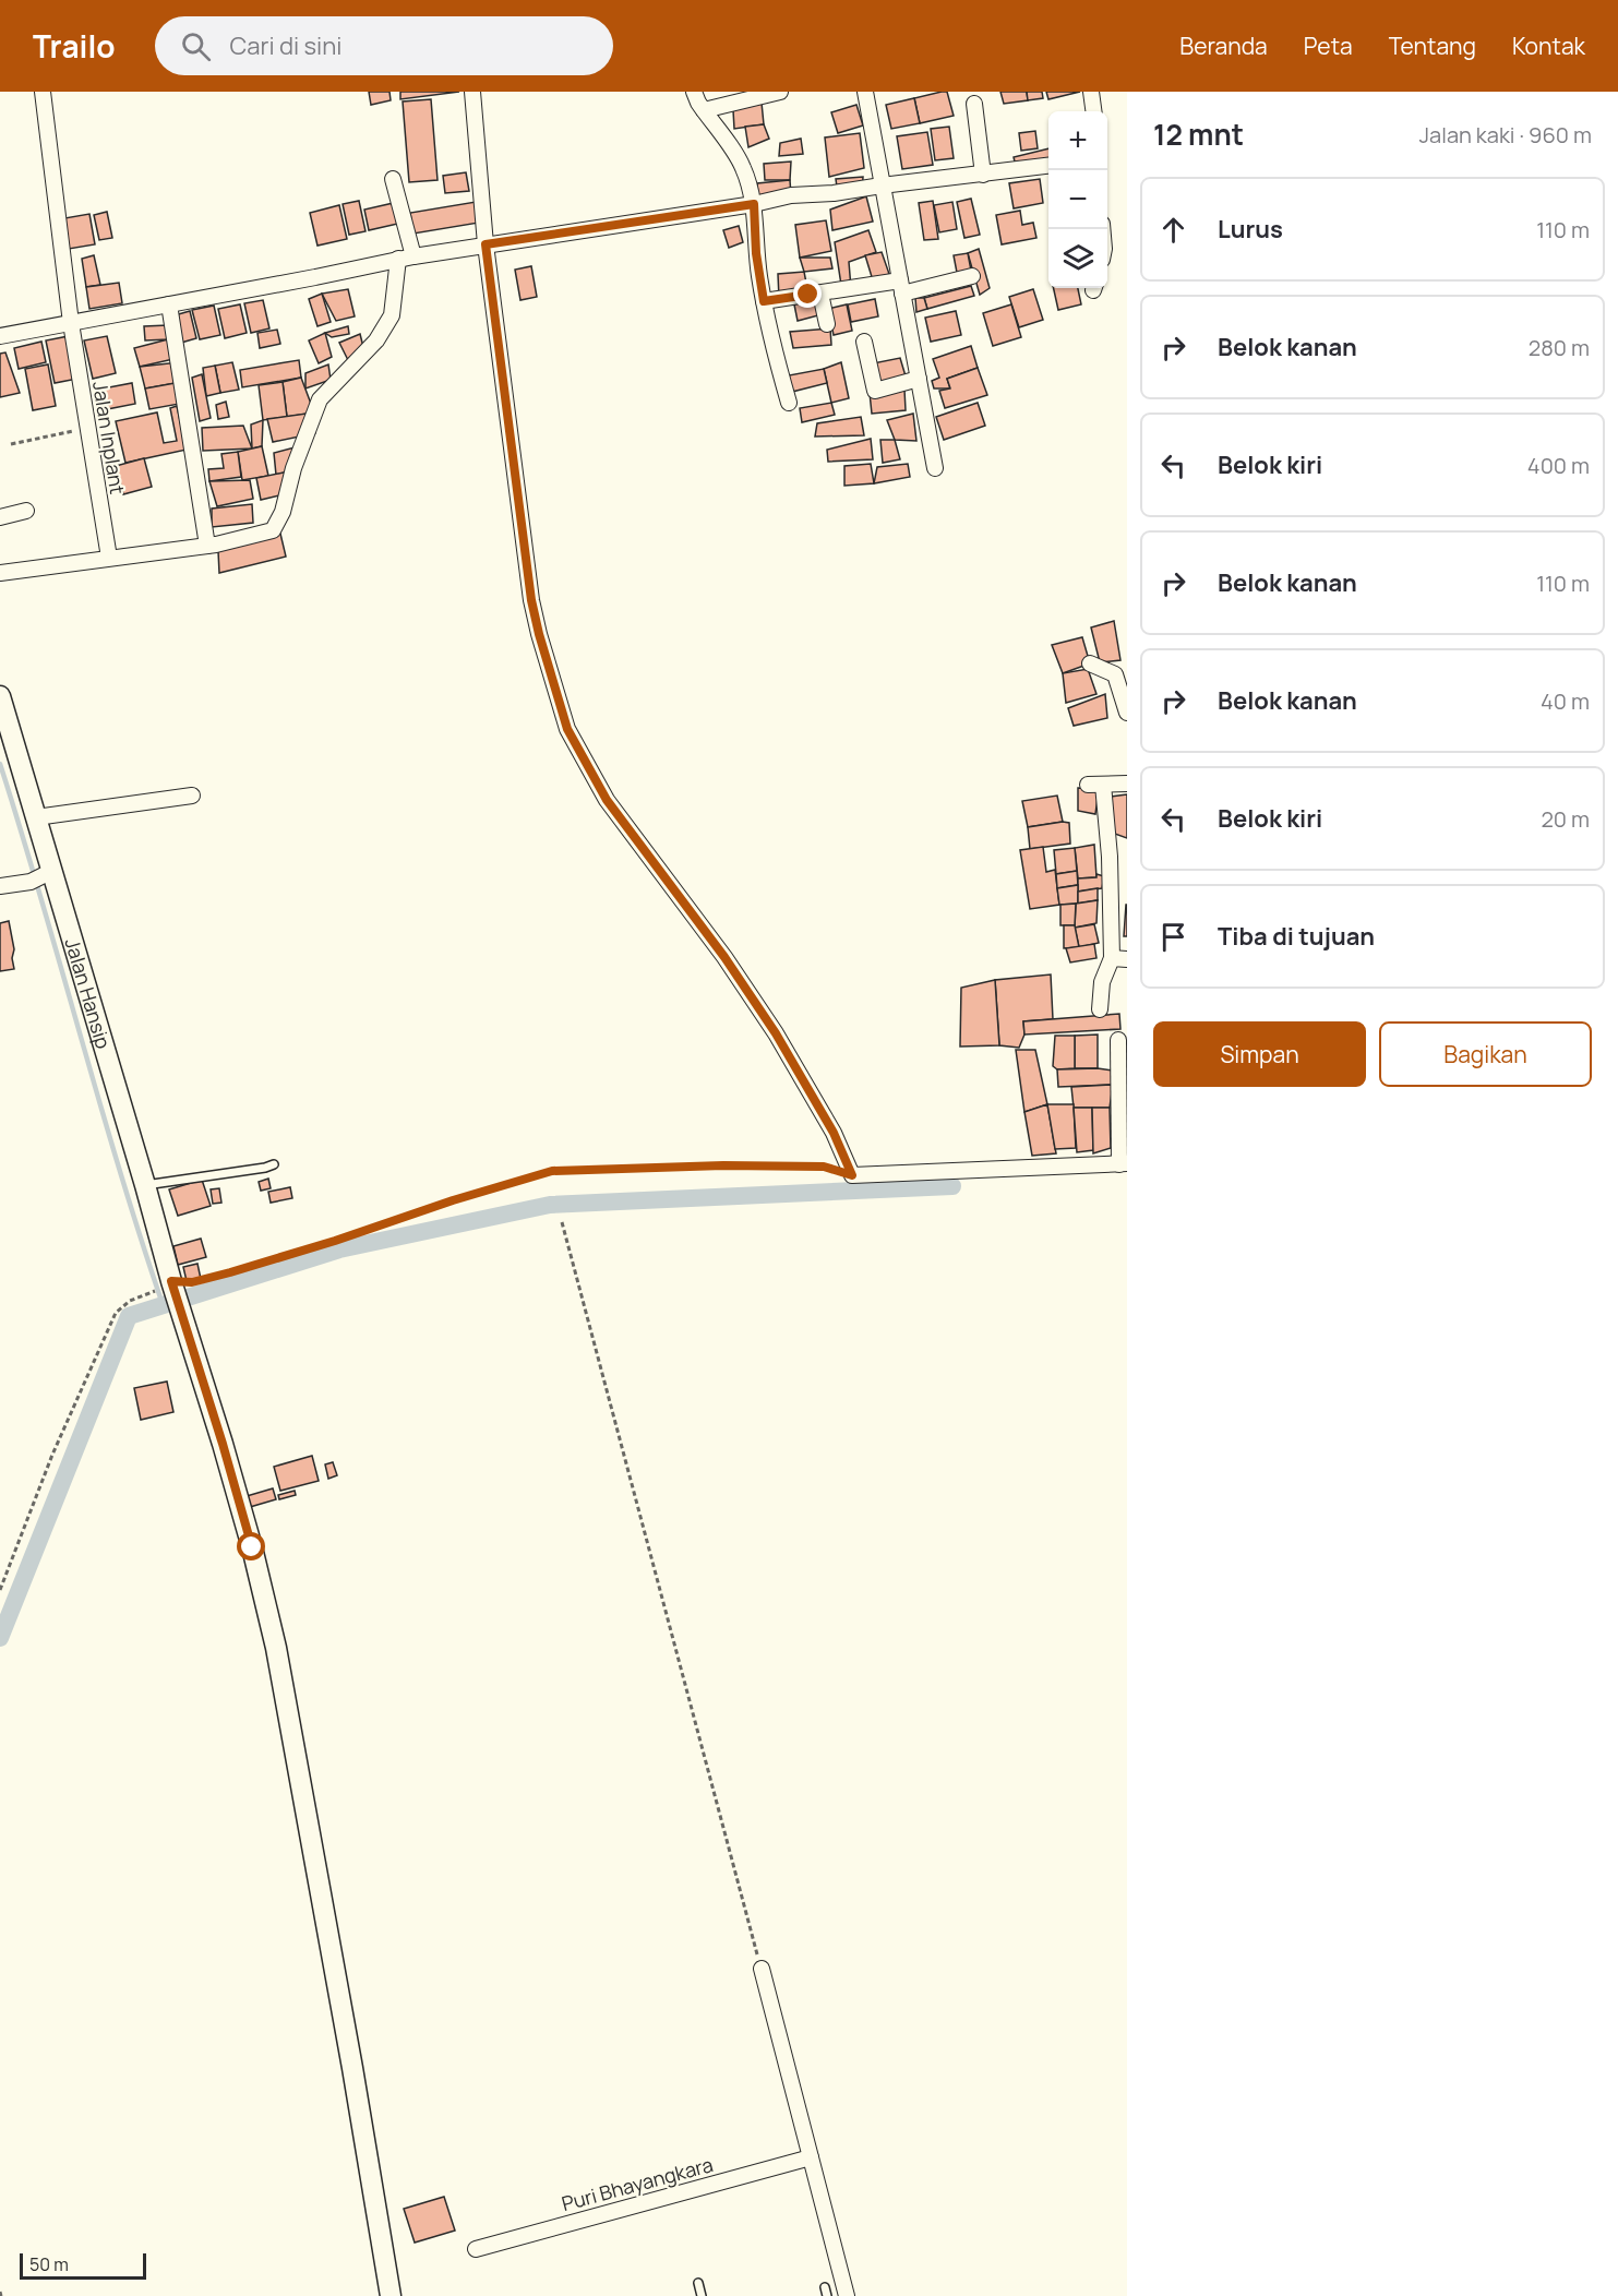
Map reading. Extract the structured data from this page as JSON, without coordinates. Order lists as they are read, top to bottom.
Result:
{
  "streets": {
    "street": ["Jalan Inplant", "Jalan Hansip", "Puri Bhayangkara"]
  },
  "scale_bar": "50 m",
  "page": {
    "header": "Trailo",
    "search": "Cari di sini",
    "nav": [
      "Beranda",
      "Peta",
      "Tentang",
      "Kontak"
    ],
    "heading": ["12 mnt", "Jalan kaki · 960 m"],
    "map_buttons": ["+", "−"],
    "list": [
      ["Lurus", "110 m"],
      ["Belok kanan", "280 m"],
      ["Belok kiri", "400 m"],
      ["Belok kanan", "110 m"],
      ["Belok kanan", "40 m"],
      ["Belok kiri", "20 m"],
      "Tiba di tujuan"
    ],
    "buttons": ["Simpan", "Bagikan"],
    "scale": "50 m"
  }
}
